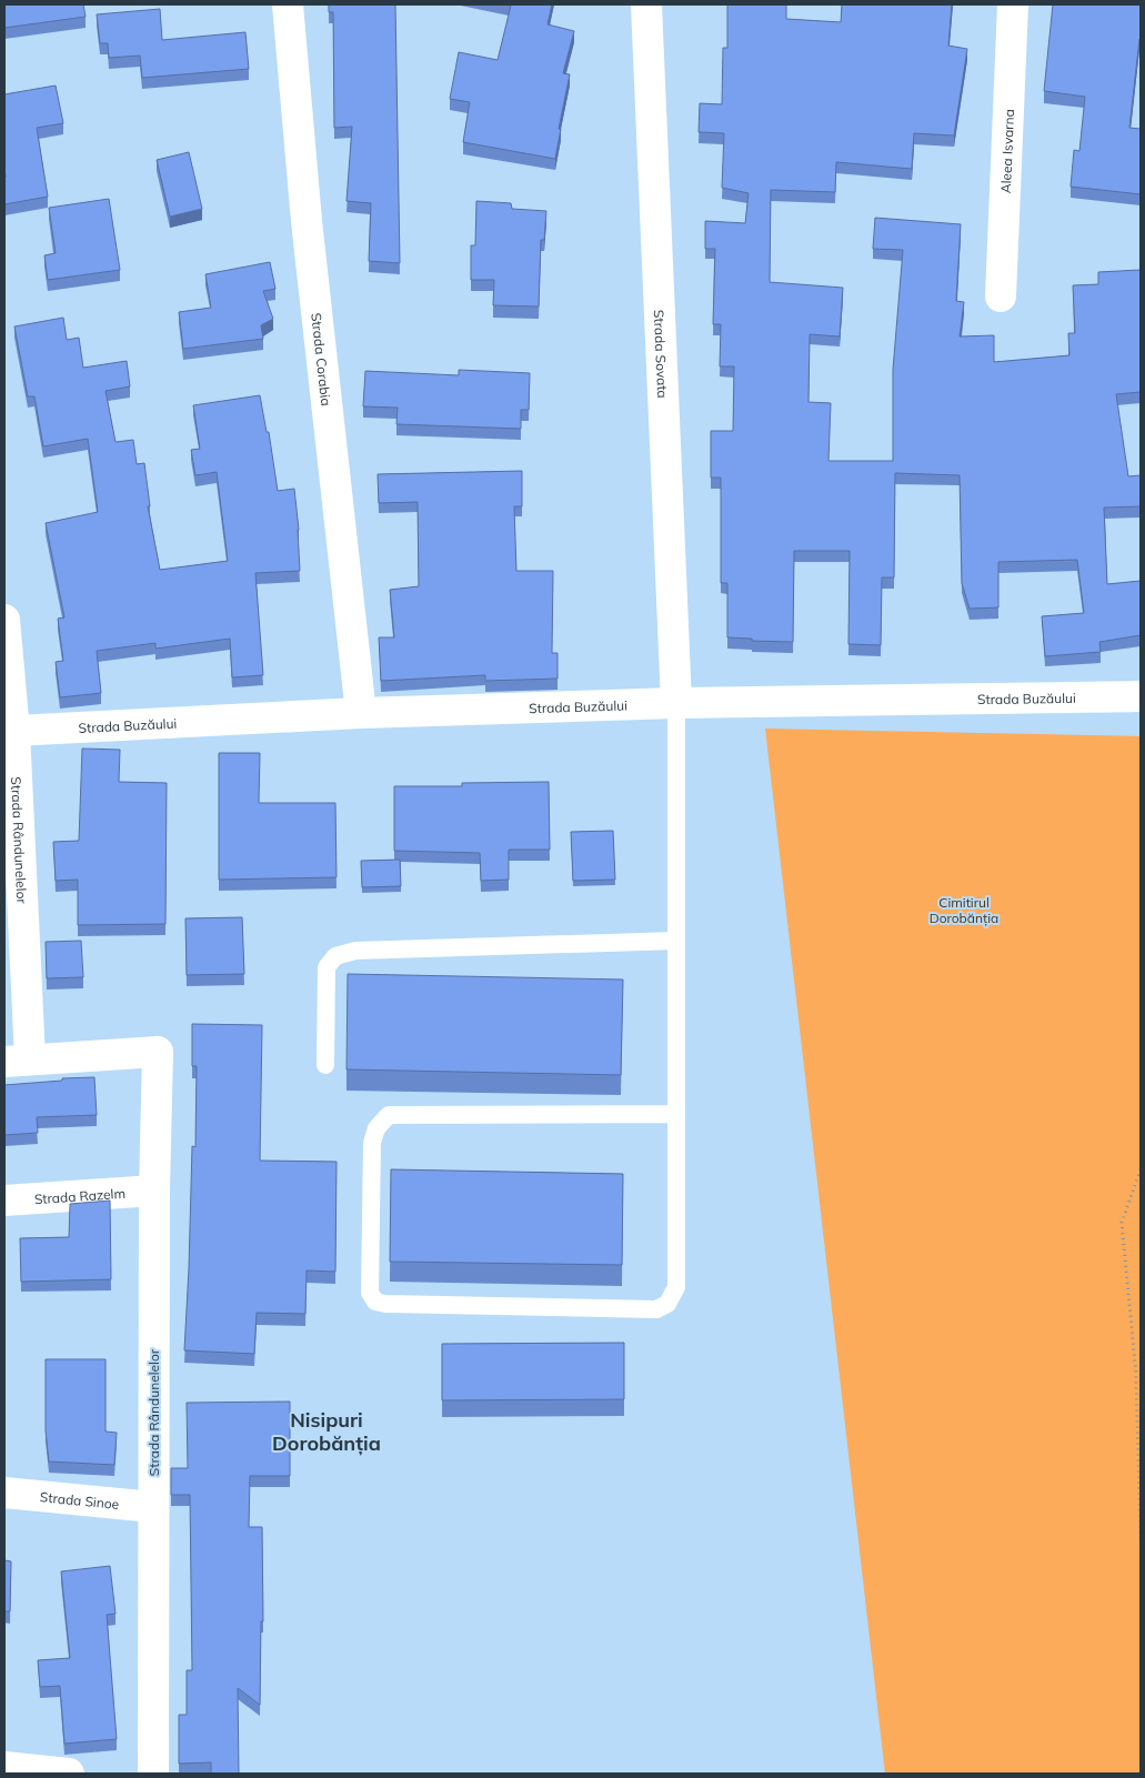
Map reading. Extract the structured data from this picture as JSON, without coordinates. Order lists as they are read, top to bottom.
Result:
{
  "streets": {
    "street": [
      "Aleea Isvarna",
      "Strada Sovata",
      "Strada Corabia",
      "Strada Buzăului",
      "Strada Rândunelelor",
      "Strada Razelm",
      "Strada Sinoe"
    ]
  },
  "crossings": [
    ["Strada Sovata", "Strada Buzăului"],
    ["Strada Corabia", "Strada Buzăului"],
    ["Strada Buzăului", "Strada Rândunelelor"],
    ["Strada Rândunelelor", "Strada Razelm"],
    ["Strada Rândunelelor", "Strada Sinoe"]
  ],
  "districts": ["Nisipuri Dorobănția"],
  "parks": ["Cimitirul Dorobănția"]
}
